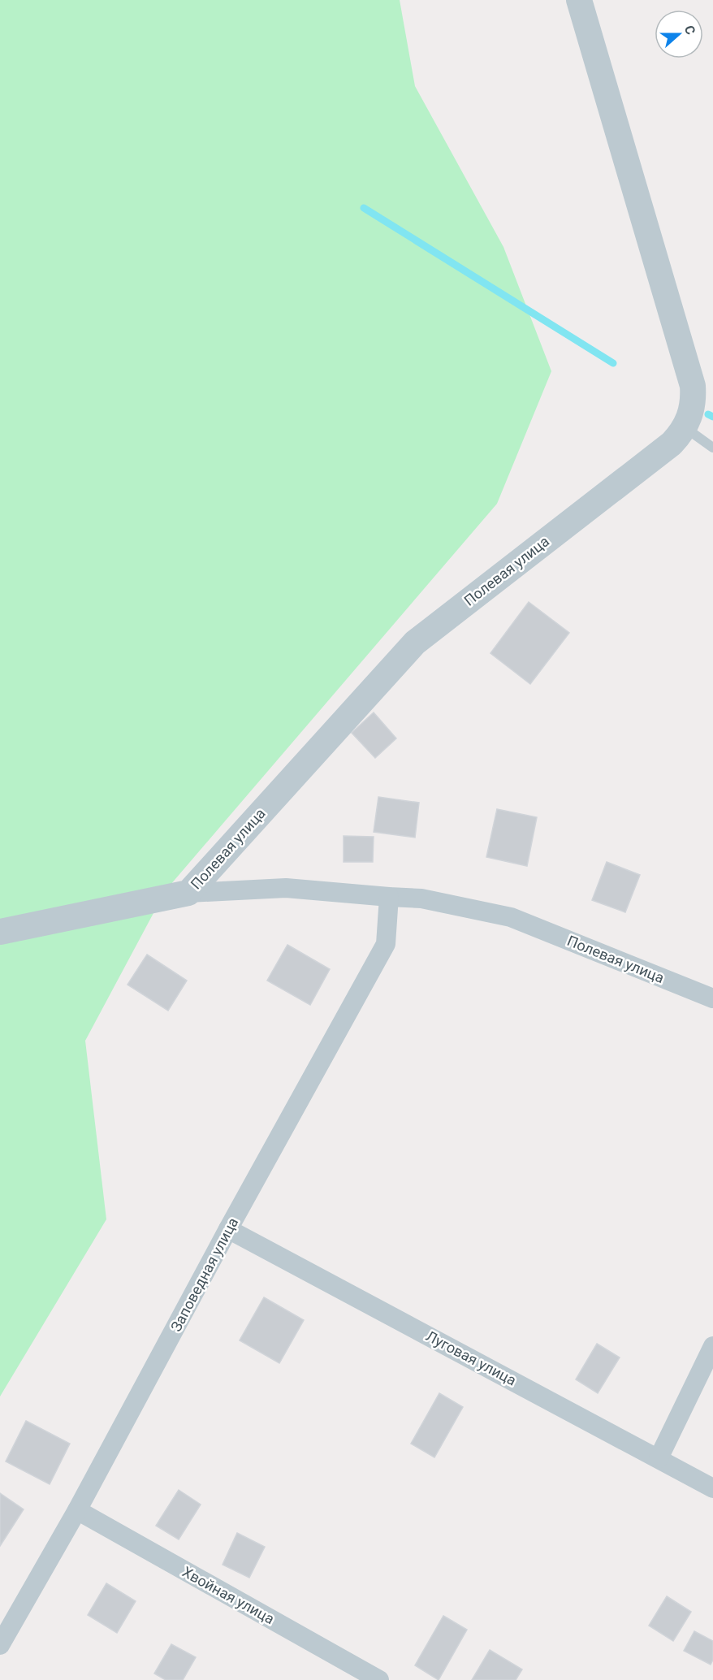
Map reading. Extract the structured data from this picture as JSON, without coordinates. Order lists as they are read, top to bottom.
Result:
{
  "streets": {
    "street": [
      "Полевая улица",
      "Заповедная улица",
      "Луговая улица",
      "Хвойная улица"
    ]
  },
  "crossings": [
    ["Полевая улица", "Заповедная улица"],
    ["Заповедная улица", "Луговая улица"],
    ["Заповедная улица", "Хвойная улица"]
  ],
  "north": "right"
}
